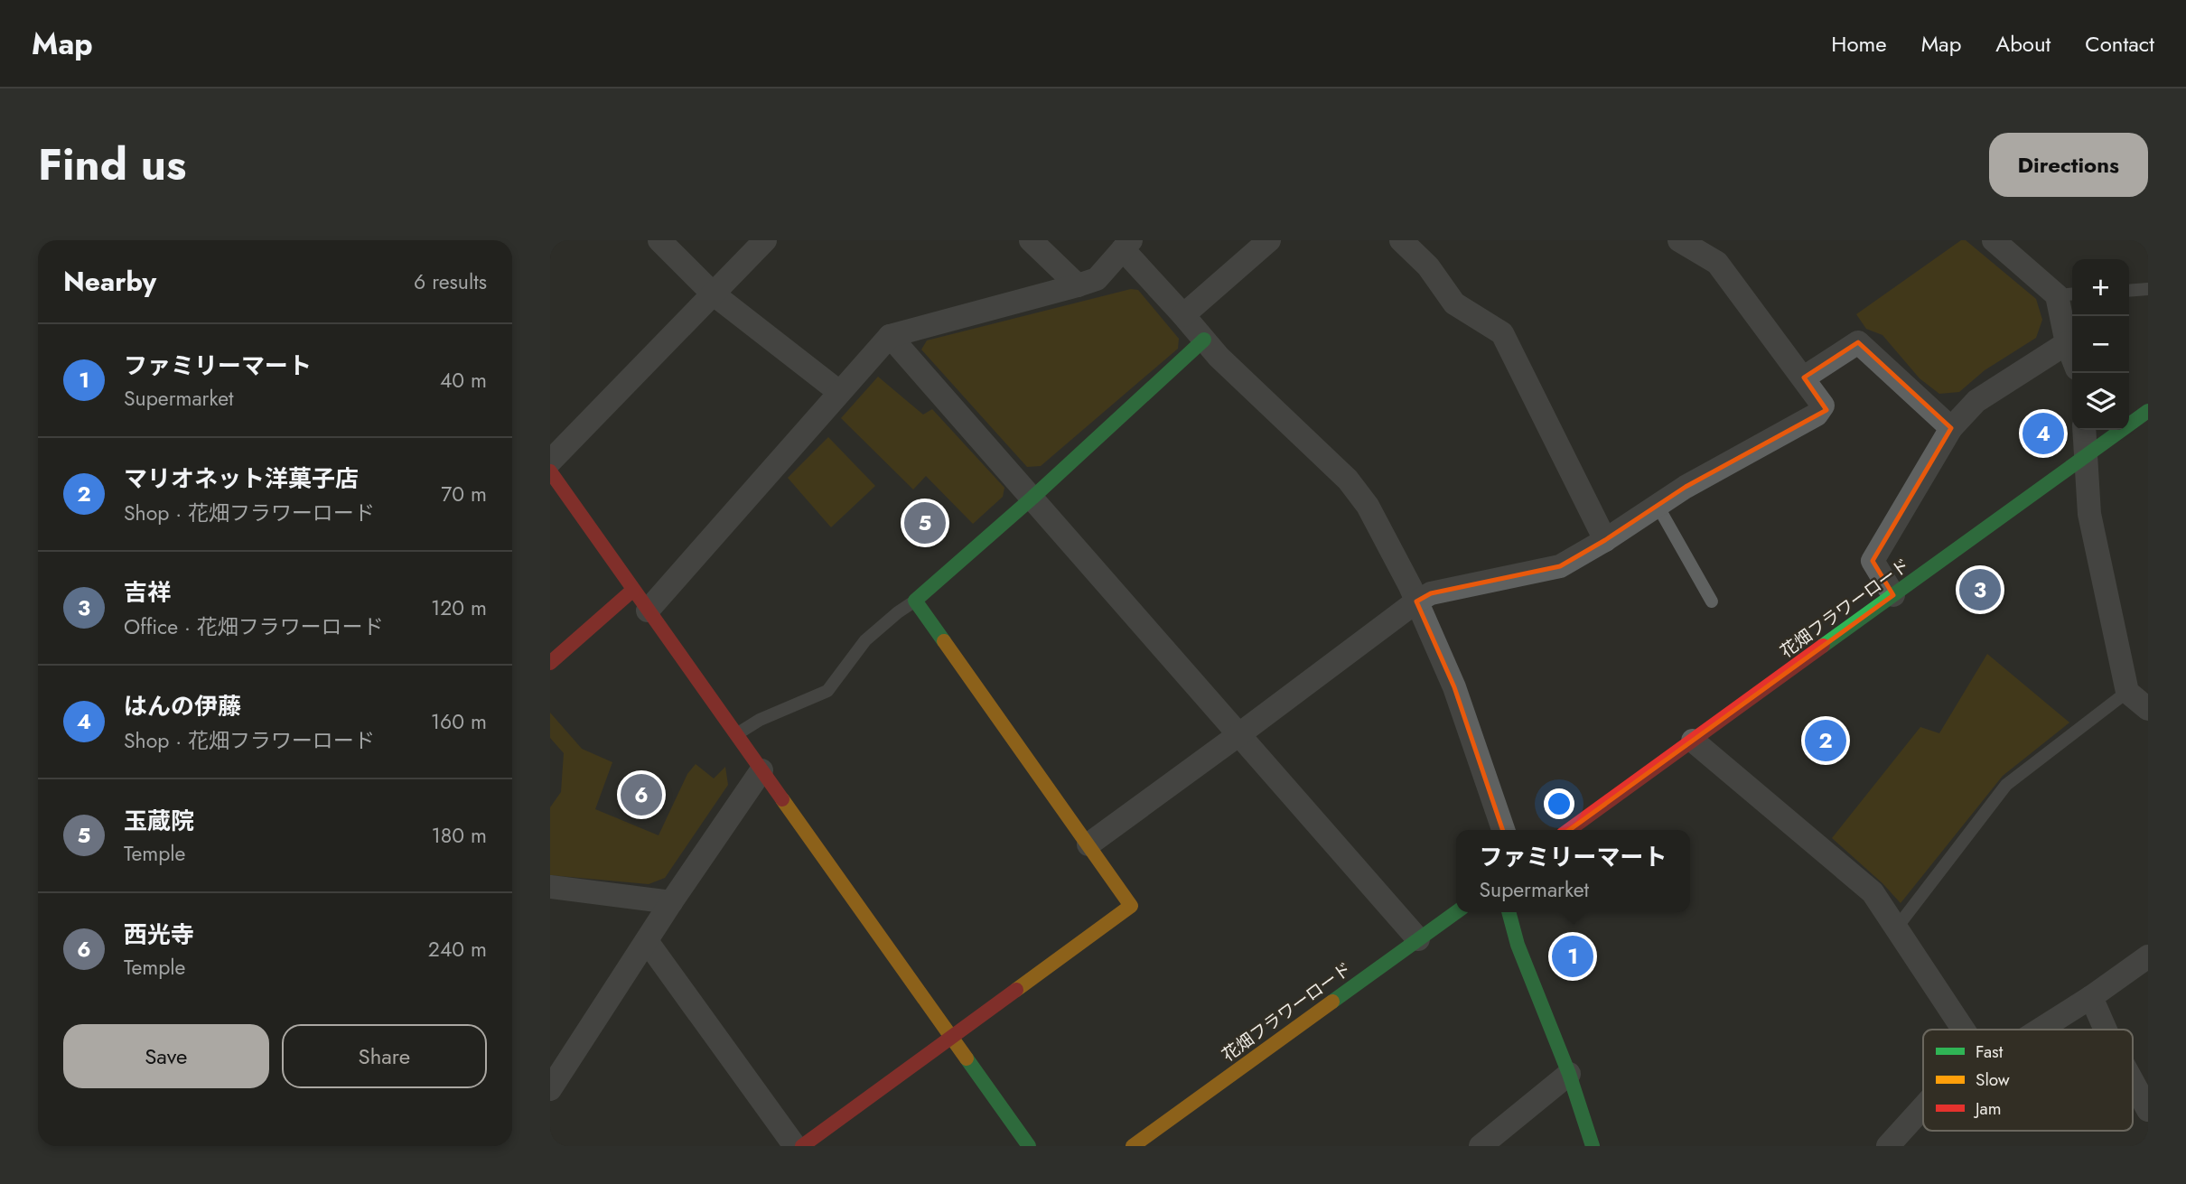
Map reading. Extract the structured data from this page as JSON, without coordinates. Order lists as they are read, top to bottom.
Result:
{
  "streets": {
    "street": ["花畑フラワーロード"]
  },
  "legend": ["Fast", "Slow", "Jam"],
  "page": {
    "header": "Map",
    "nav": [
      "Home",
      "Map",
      "About",
      "Contact"
    ],
    "title": "Find us",
    "buttons": [
      "Directions",
      ["Save", "Share"]
    ],
    "heading": ["Nearby", "6 results"],
    "map_buttons": ["+", "−"],
    "list": [
      {
        "mark": "1",
        "name": "ファミリーマート",
        "note": "Supermarket",
        "value": "40 m"
      },
      {
        "mark": "2",
        "name": "マリオネット洋菓子店",
        "note": "Shop · 花畑フラワーロード",
        "value": "70 m"
      },
      {
        "mark": "3",
        "name": "吉祥",
        "note": "Office · 花畑フラワーロード",
        "value": "120 m"
      },
      {
        "mark": "4",
        "name": "はんの伊藤",
        "note": "Shop · 花畑フラワーロード",
        "value": "160 m"
      },
      {
        "mark": "5",
        "name": "玉蔵院",
        "note": "Temple",
        "value": "180 m"
      },
      {
        "mark": "6",
        "name": "西光寺",
        "note": "Temple",
        "value": "240 m"
      }
    ],
    "pins": [
      "4",
      "5",
      "3",
      "2",
      "6",
      "1"
    ],
    "popup": ["ファミリーマート", "Supermarket"]
  }
}
